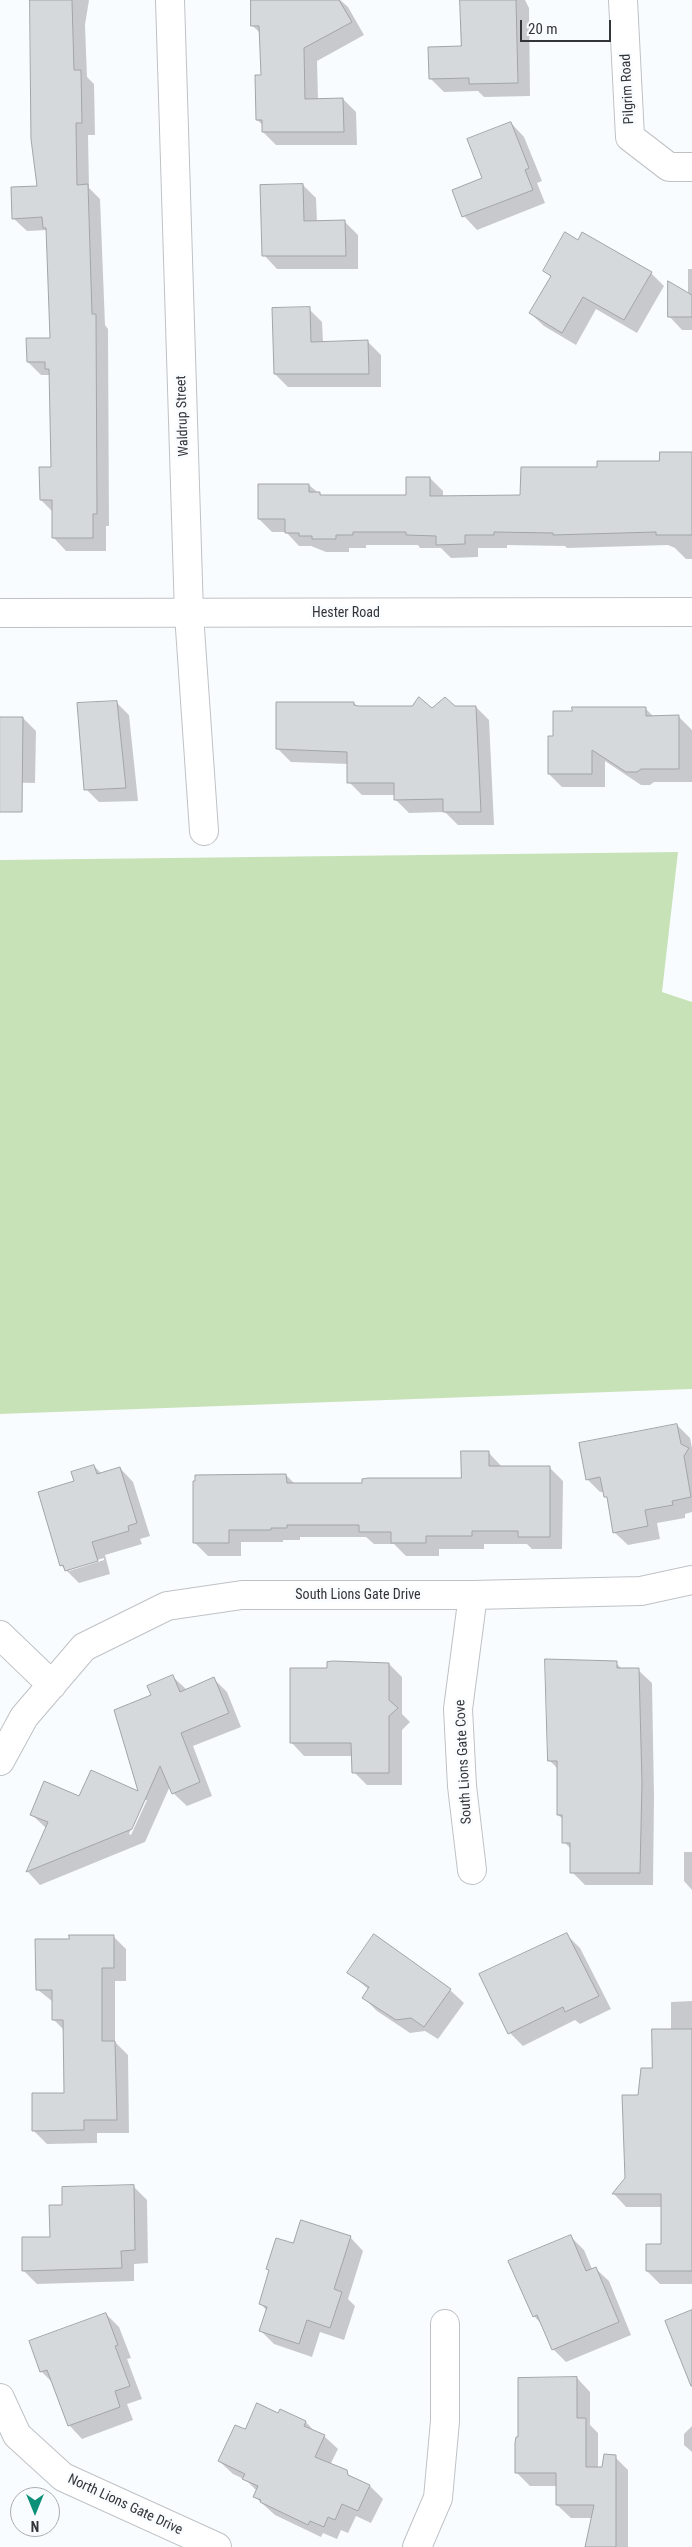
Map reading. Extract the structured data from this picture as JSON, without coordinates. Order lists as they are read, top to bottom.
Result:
{
  "streets": {
    "street": [
      "Pilgrim Road",
      "Waldrup Street",
      "Hester Road",
      "South Lions Gate Drive",
      "South Lions Gate Cove",
      "North Lions Gate Drive"
    ]
  },
  "crossings": [
    ["Waldrup Street", "Hester Road"],
    ["South Lions Gate Drive", "South Lions Gate Cove"]
  ],
  "scale_bar": "20 m",
  "north": "bottom"
}
